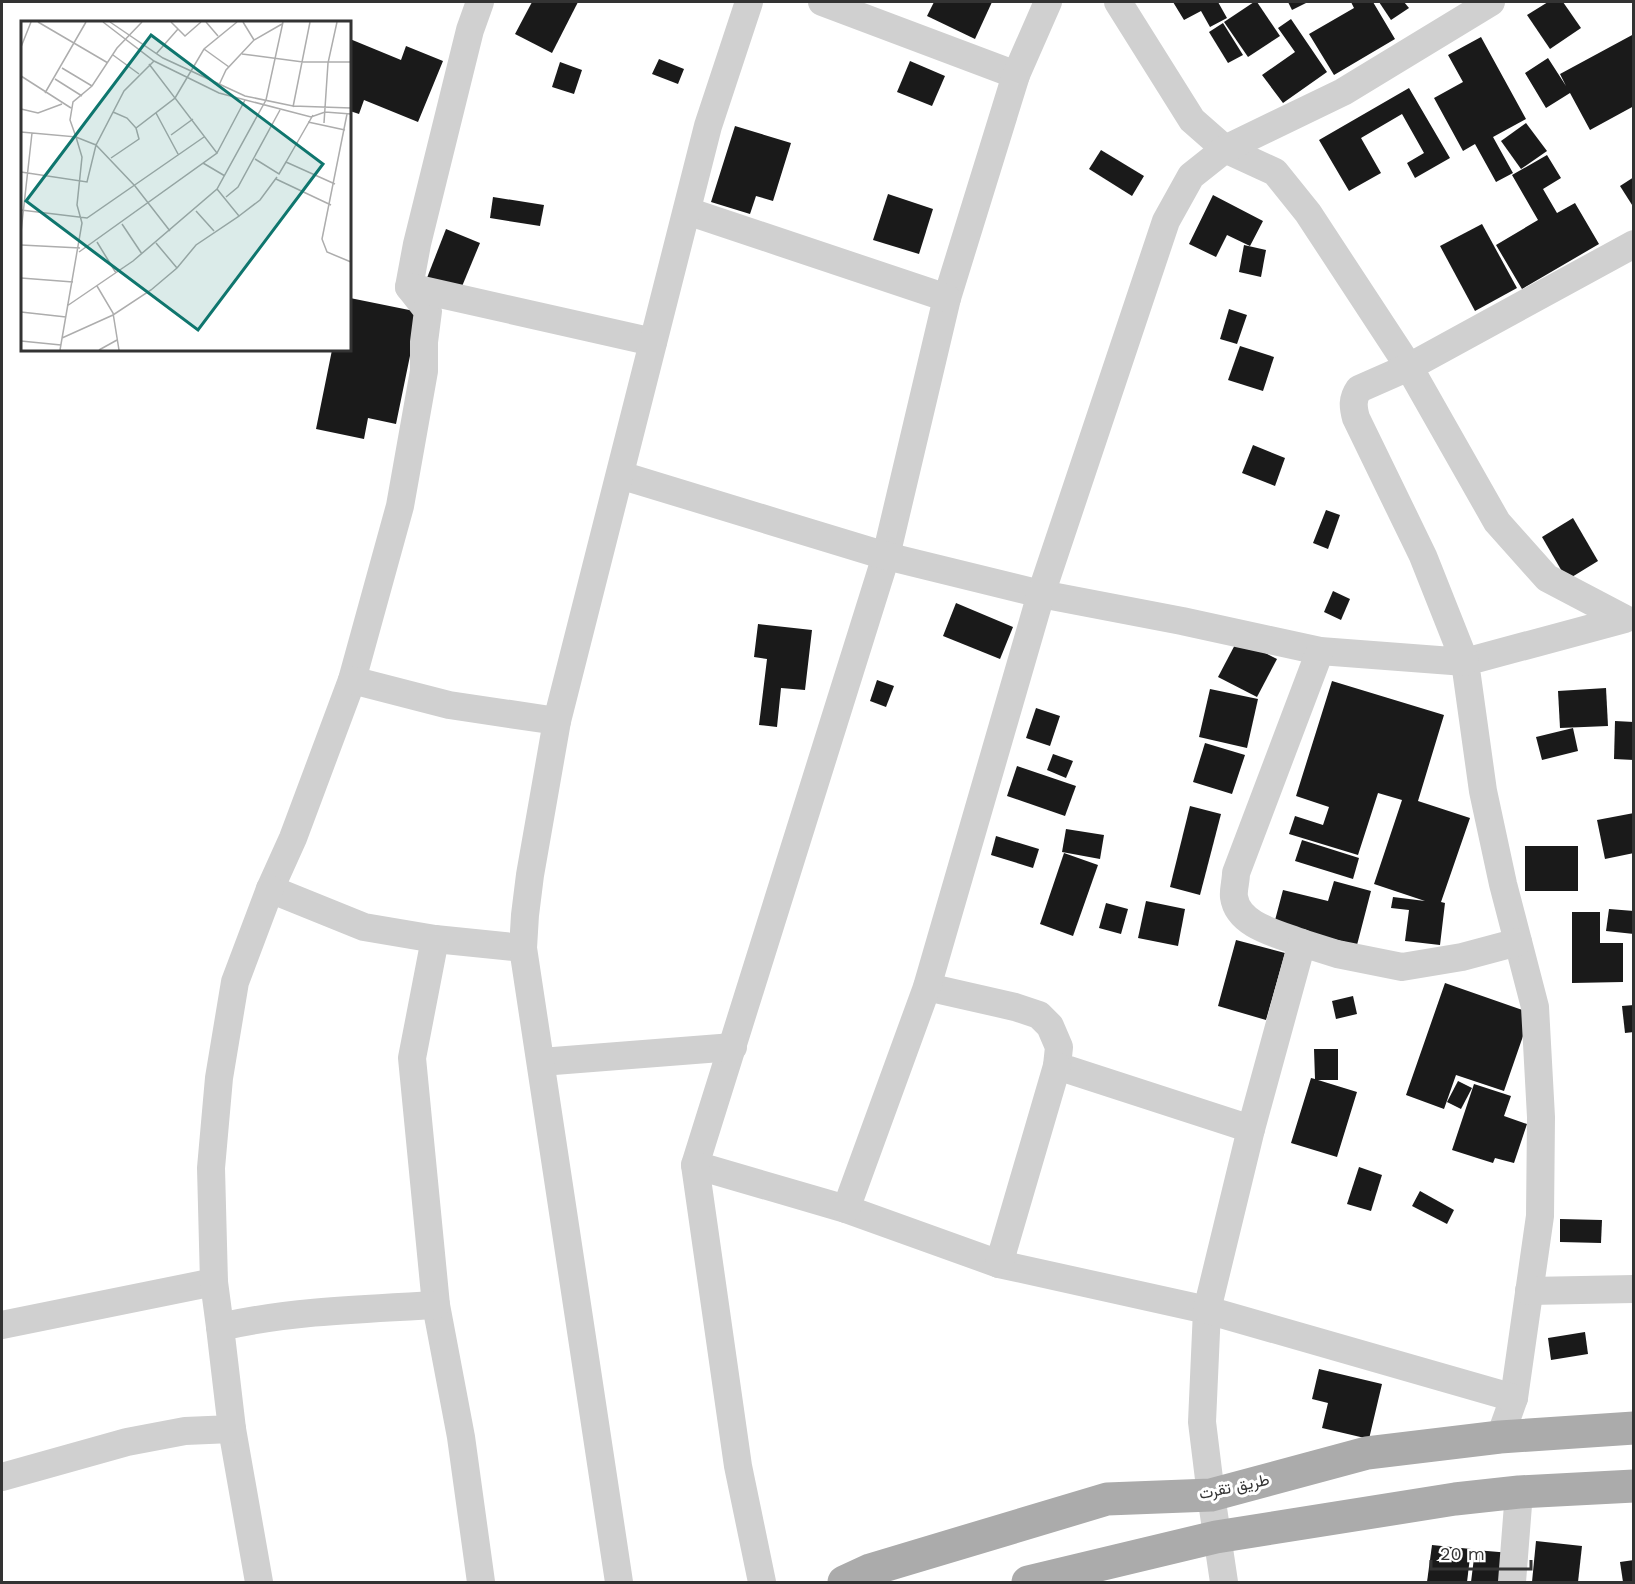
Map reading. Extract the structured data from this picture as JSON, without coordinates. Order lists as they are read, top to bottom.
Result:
{
  "streets": {
    "main road": ["طريق تقرت"]
  },
  "scale_bar": "20 m"
}
